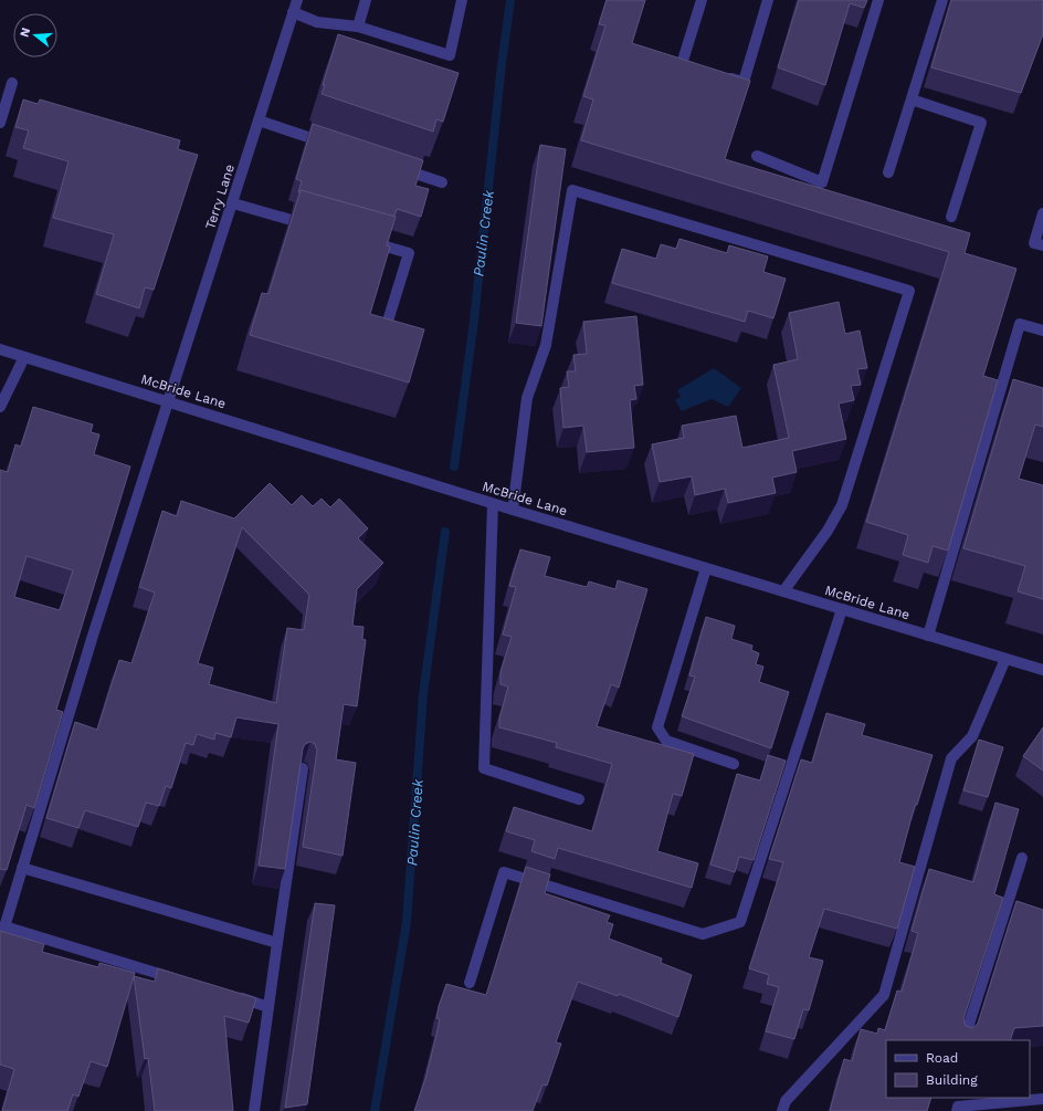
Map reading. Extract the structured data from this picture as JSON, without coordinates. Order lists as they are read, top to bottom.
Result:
{
  "streets": {
    "street": ["Terry Lane", "McBride Lane"]
  },
  "crossings": [
    ["Terry Lane", "McBride Lane"]
  ],
  "water": ["Paulin Creek"],
  "legend": ["Road", "Building"],
  "north": "left"
}
